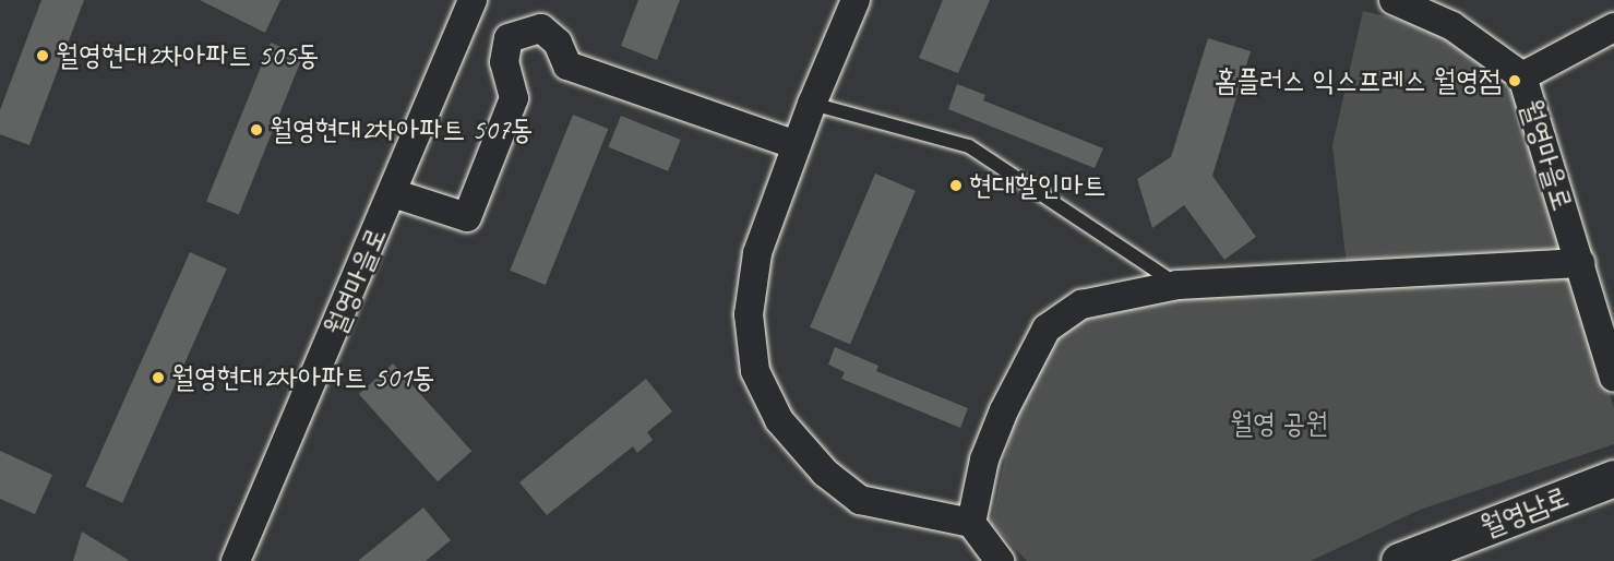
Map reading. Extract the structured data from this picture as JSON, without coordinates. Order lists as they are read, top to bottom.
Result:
{
  "streets": {
    "main road": ["월영남로"],
    "street": ["월영마을로"]
  },
  "parks": ["월영 공원"],
  "places": [
    "월영현대2차아파트 505동",
    "홈플러스 익스프레스 월영점",
    "월영현대2차아파트 507동",
    "현대할인마트",
    "월영현대2차아파트 501동"
  ]
}
